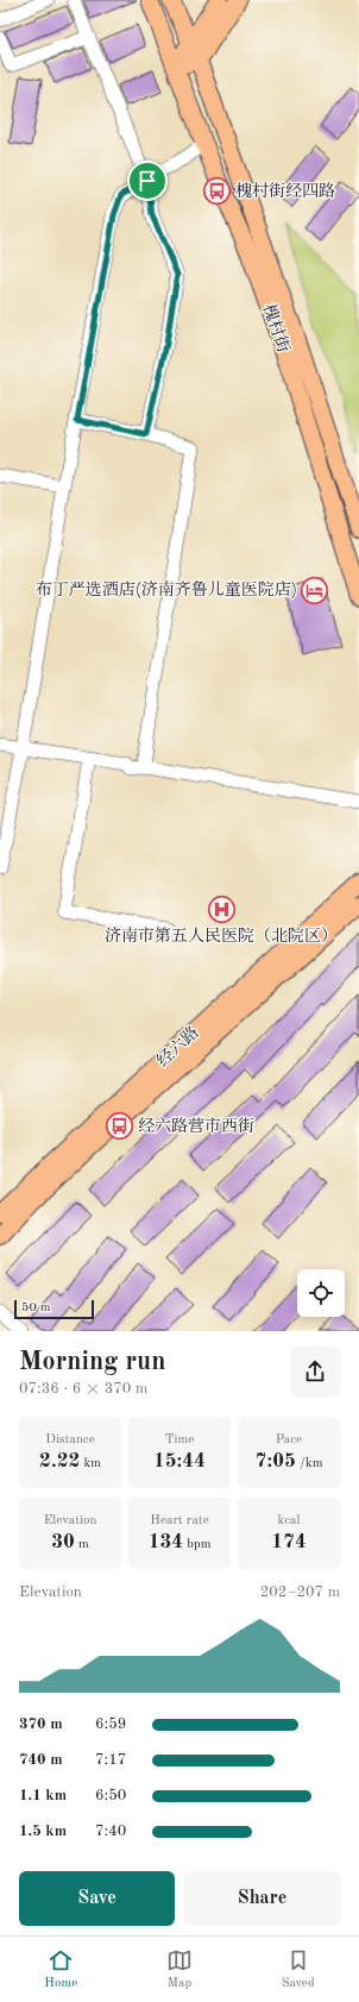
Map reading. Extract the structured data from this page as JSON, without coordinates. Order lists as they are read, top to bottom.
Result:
{
  "streets": {
    "main road": ["槐村街", "经六路"]
  },
  "places": {
    "bus stop": ["槐村街经四路", "经六路营市西街"],
    "hotel": ["布丁严选酒店(济南齐鲁儿童医院店)"],
    "hospital": ["济南市第五人民医院（北院区）"]
  },
  "scale_bar": "50 m",
  "page": {
    "scale": "50 m",
    "heading": ["Morning run", "07:36 · 6 × 370 m"],
    "stats": [
      ["Distance", "2.22 km"],
      ["Time", "15:44"],
      ["Pace", "7:05 /km"],
      ["Elevation", "30 m"],
      ["Heart rate", "134 bpm"],
      ["kcal", "174"]
    ],
    "chart": ["Elevation", "202–207 m"],
    "list": [
      {
        "name": "370 m",
        "note": "6:59"
      },
      {
        "name": "740 m",
        "note": "7:17"
      },
      {
        "name": "1.1 km",
        "note": "6:50"
      },
      {
        "name": "1.5 km",
        "note": "7:40"
      }
    ],
    "buttons": ["Save", "Share"],
    "tabs": ["Home", "Map", "Saved"]
  }
}
